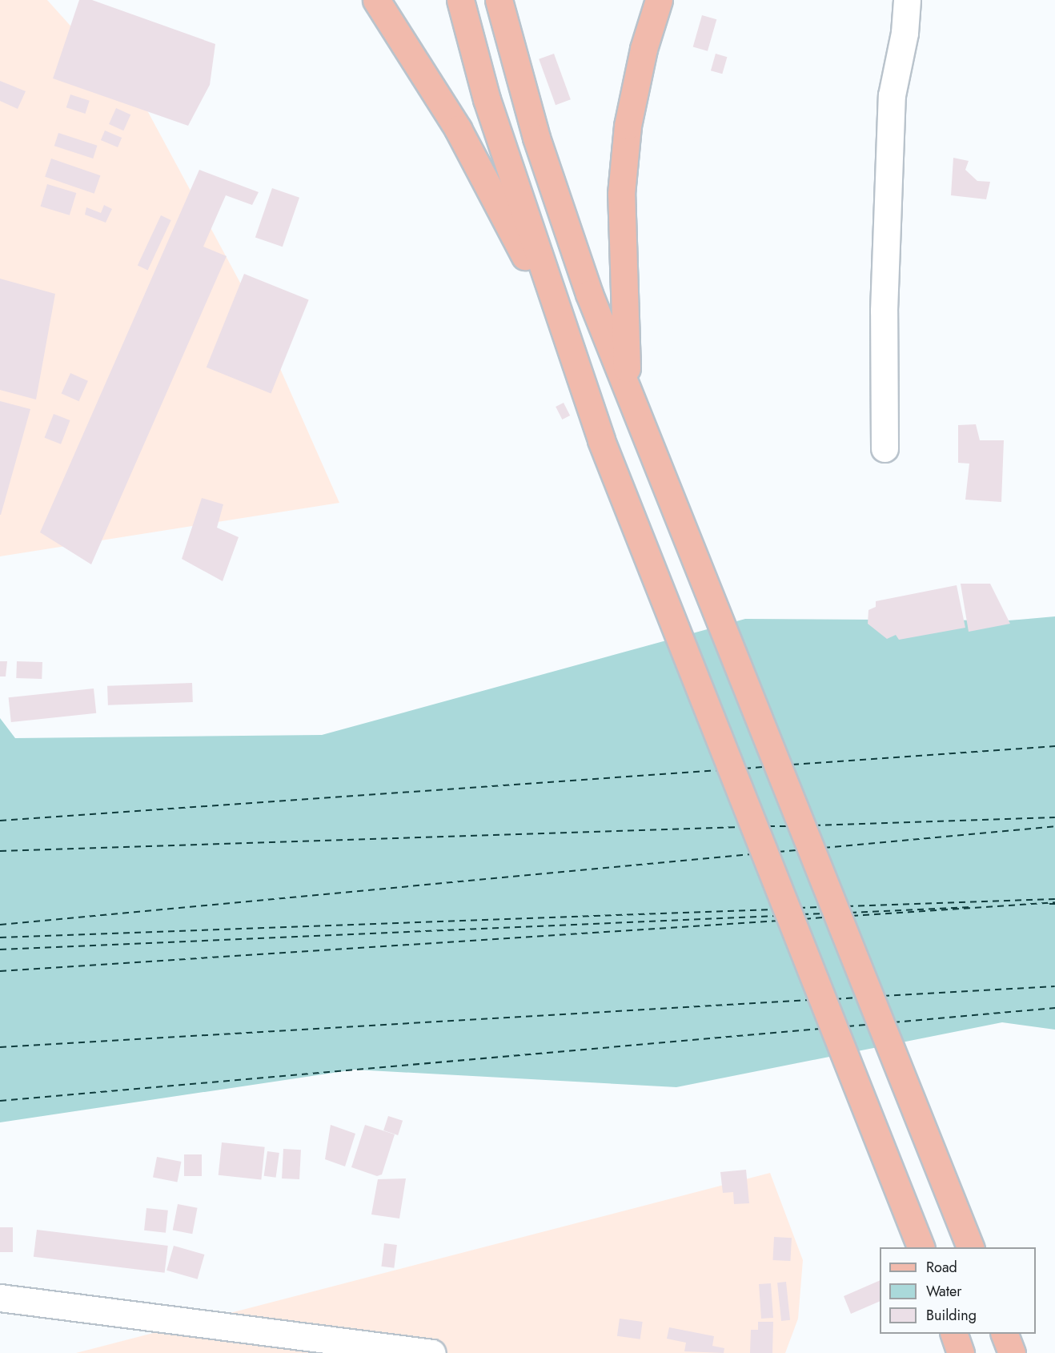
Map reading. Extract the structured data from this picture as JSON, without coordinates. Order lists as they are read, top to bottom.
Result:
{
  "legend": ["Road", "Water", "Building"]
}
